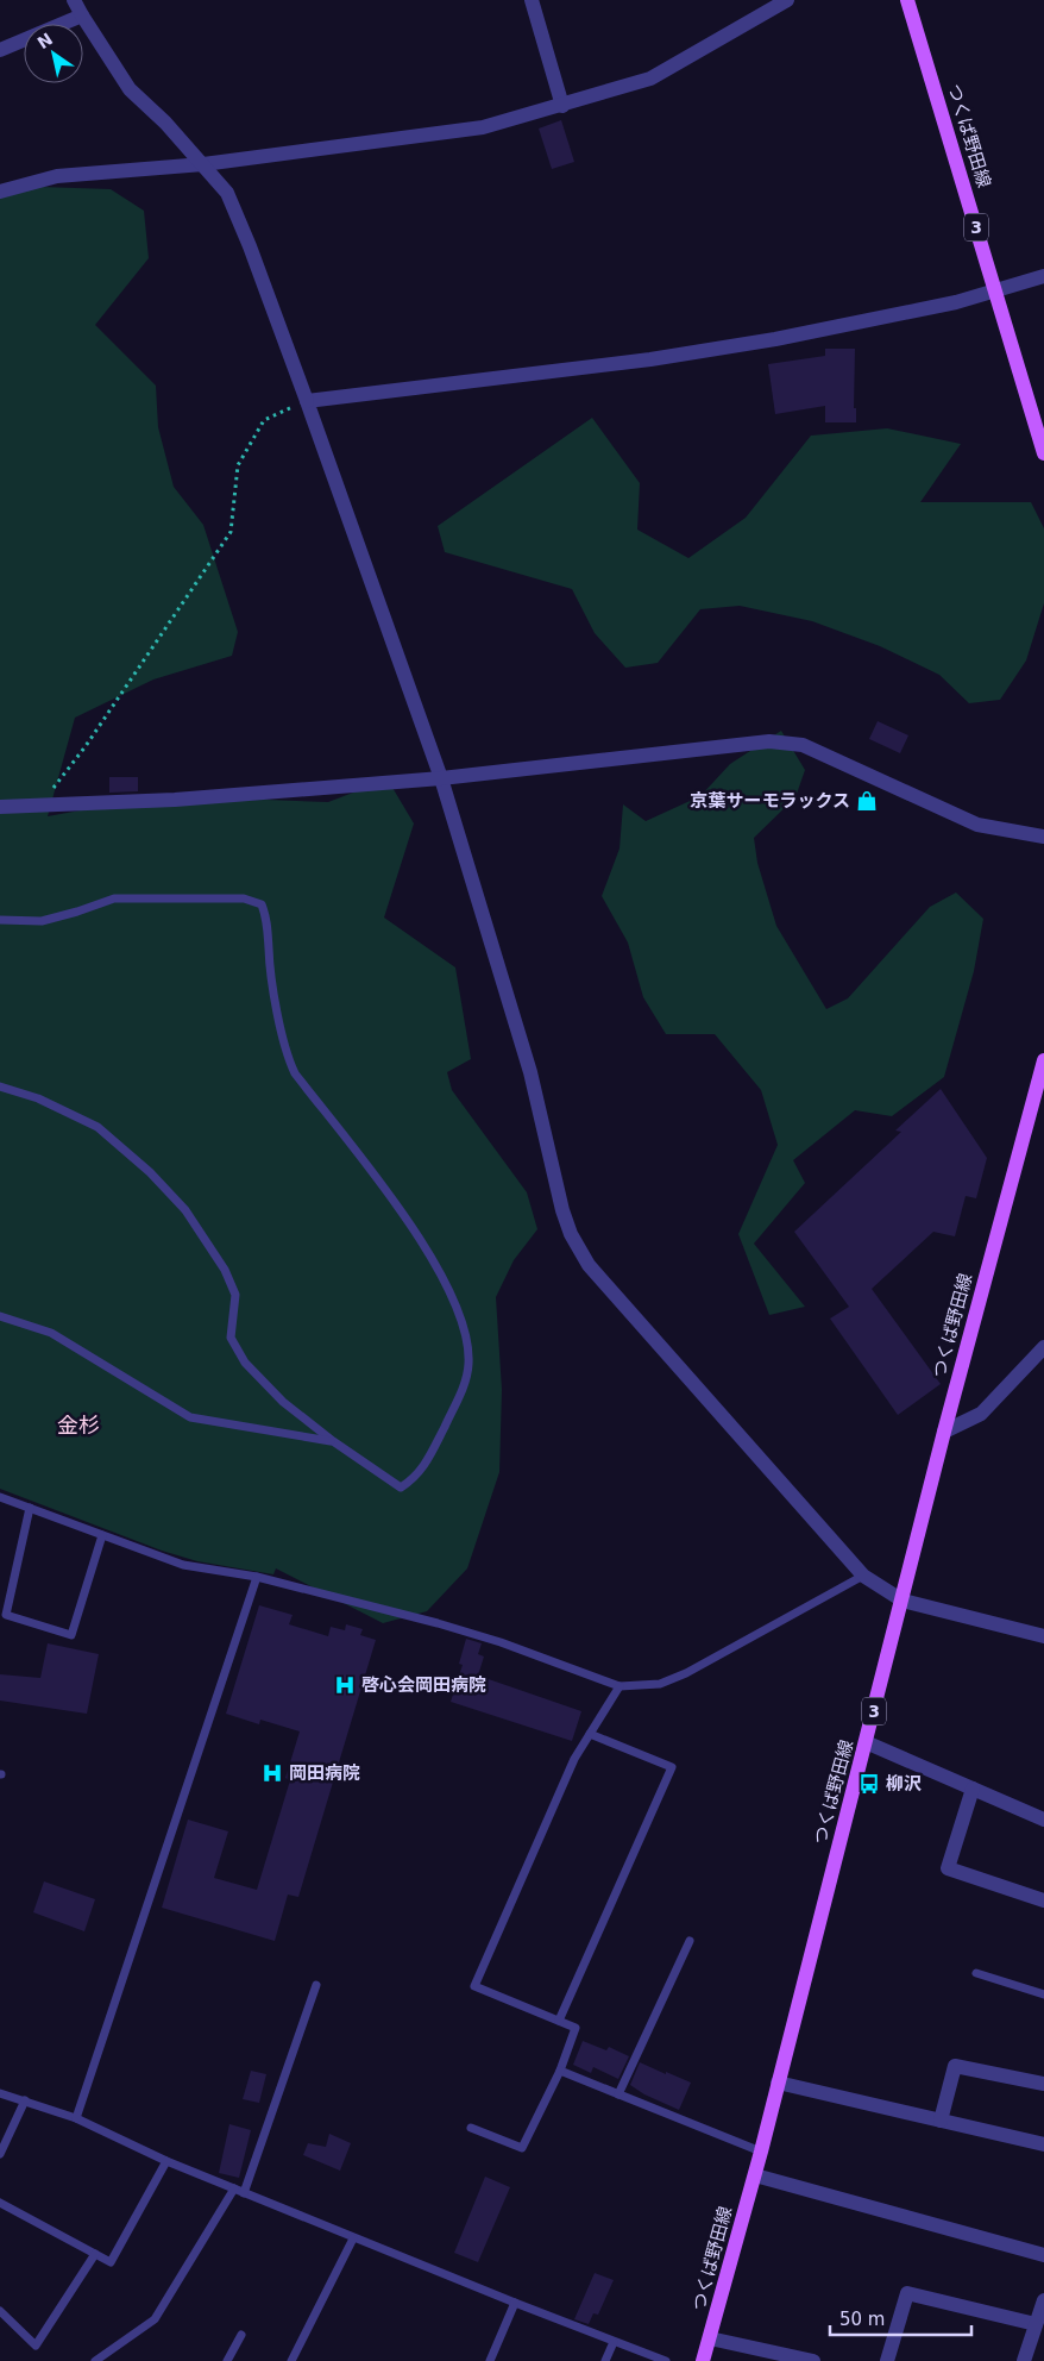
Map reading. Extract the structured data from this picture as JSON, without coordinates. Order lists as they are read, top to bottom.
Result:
{
  "streets": {
    "main road": ["つくば野田線", "3"]
  },
  "districts": ["金杉"],
  "places": {
    "shop": ["京葉サーモラックス"],
    "hospital": ["啓心会岡田病院", "岡田病院"],
    "bus stop": ["柳沢"]
  },
  "scale_bar": "50 m",
  "north": "top left"
}
